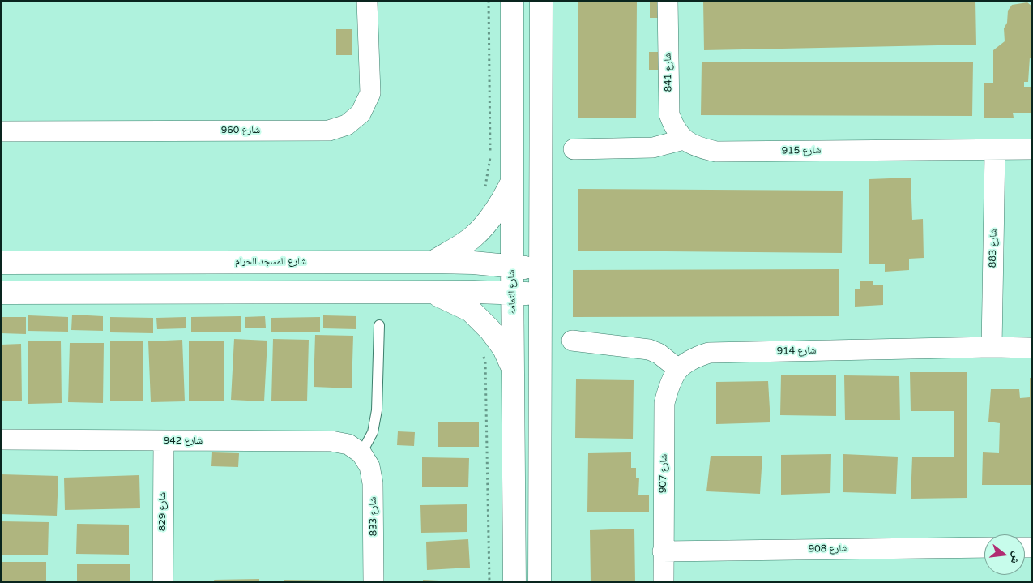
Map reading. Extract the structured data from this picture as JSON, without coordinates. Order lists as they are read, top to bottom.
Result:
{
  "streets": {
    "street": [
      "شارع 841",
      "شارع 960",
      "شارع 915",
      "شارع 883",
      "شارع المسجد الحرام",
      "شارع الثمامة",
      "شارع 914",
      "شارع 942",
      "شارع 907",
      "شارع 829",
      "شارع 833",
      "شارع 908"
    ]
  },
  "crossings": [
    ["شارع 841", "شارع 915"],
    ["شارع 915", "شارع 883"],
    ["شارع 883", "شارع 914"],
    ["شارع المسجد الحرام", "شارع الثمامة"],
    ["شارع 914", "شارع 907"],
    ["شارع 942", "شارع 829"],
    ["شارع 942", "شارع 833"],
    ["شارع 907", "شارع 908"]
  ],
  "north": "right"
}
